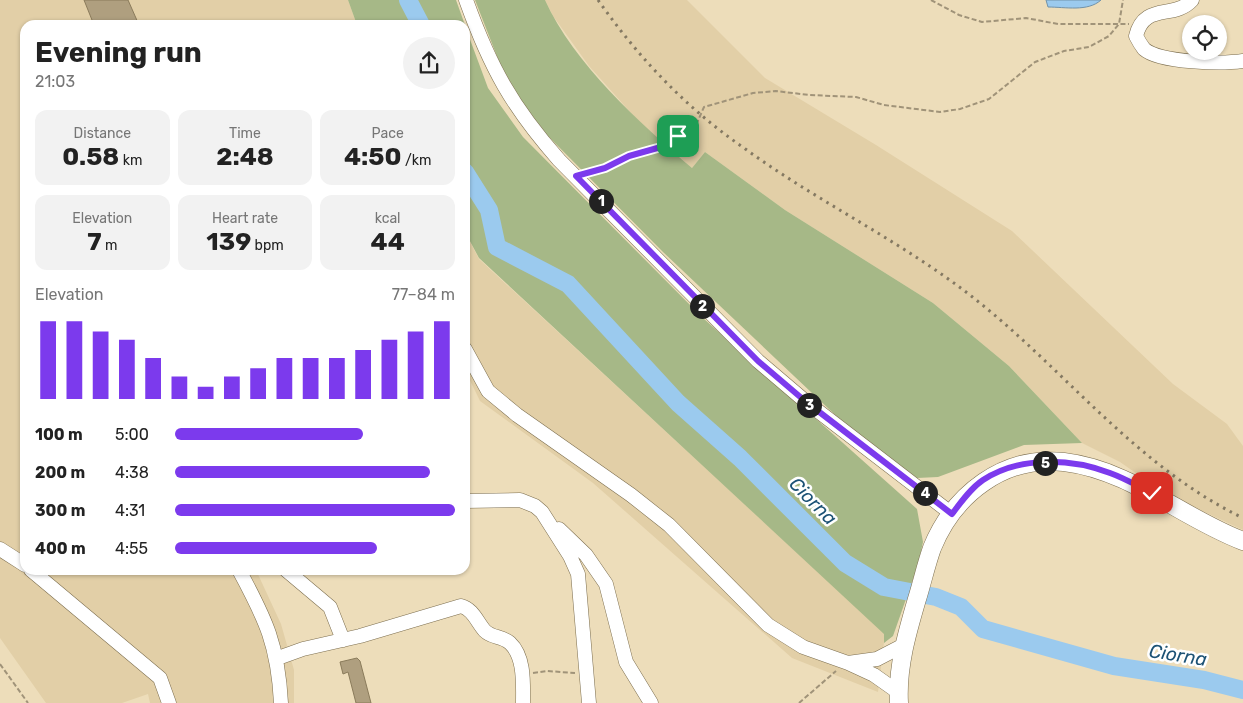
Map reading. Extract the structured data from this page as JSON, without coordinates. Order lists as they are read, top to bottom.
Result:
{
  "water": ["Ciorna"],
  "page": {
    "heading": ["Evening run", "21:03"],
    "stats": [
      ["Distance", "0.58 km"],
      ["Time", "2:48"],
      ["Pace", "4:50 /km"],
      ["Elevation", "7 m"],
      ["Heart rate", "139 bpm"],
      ["kcal", "44"]
    ],
    "pins": [
      "1",
      "2",
      "3",
      "5",
      "4"
    ],
    "chart": ["Elevation", "77–84 m"],
    "list": [
      {
        "name": "100 m",
        "note": "5:00"
      },
      {
        "name": "200 m",
        "note": "4:38"
      },
      {
        "name": "300 m",
        "note": "4:31"
      },
      {
        "name": "400 m",
        "note": "4:55"
      }
    ]
  }
}
